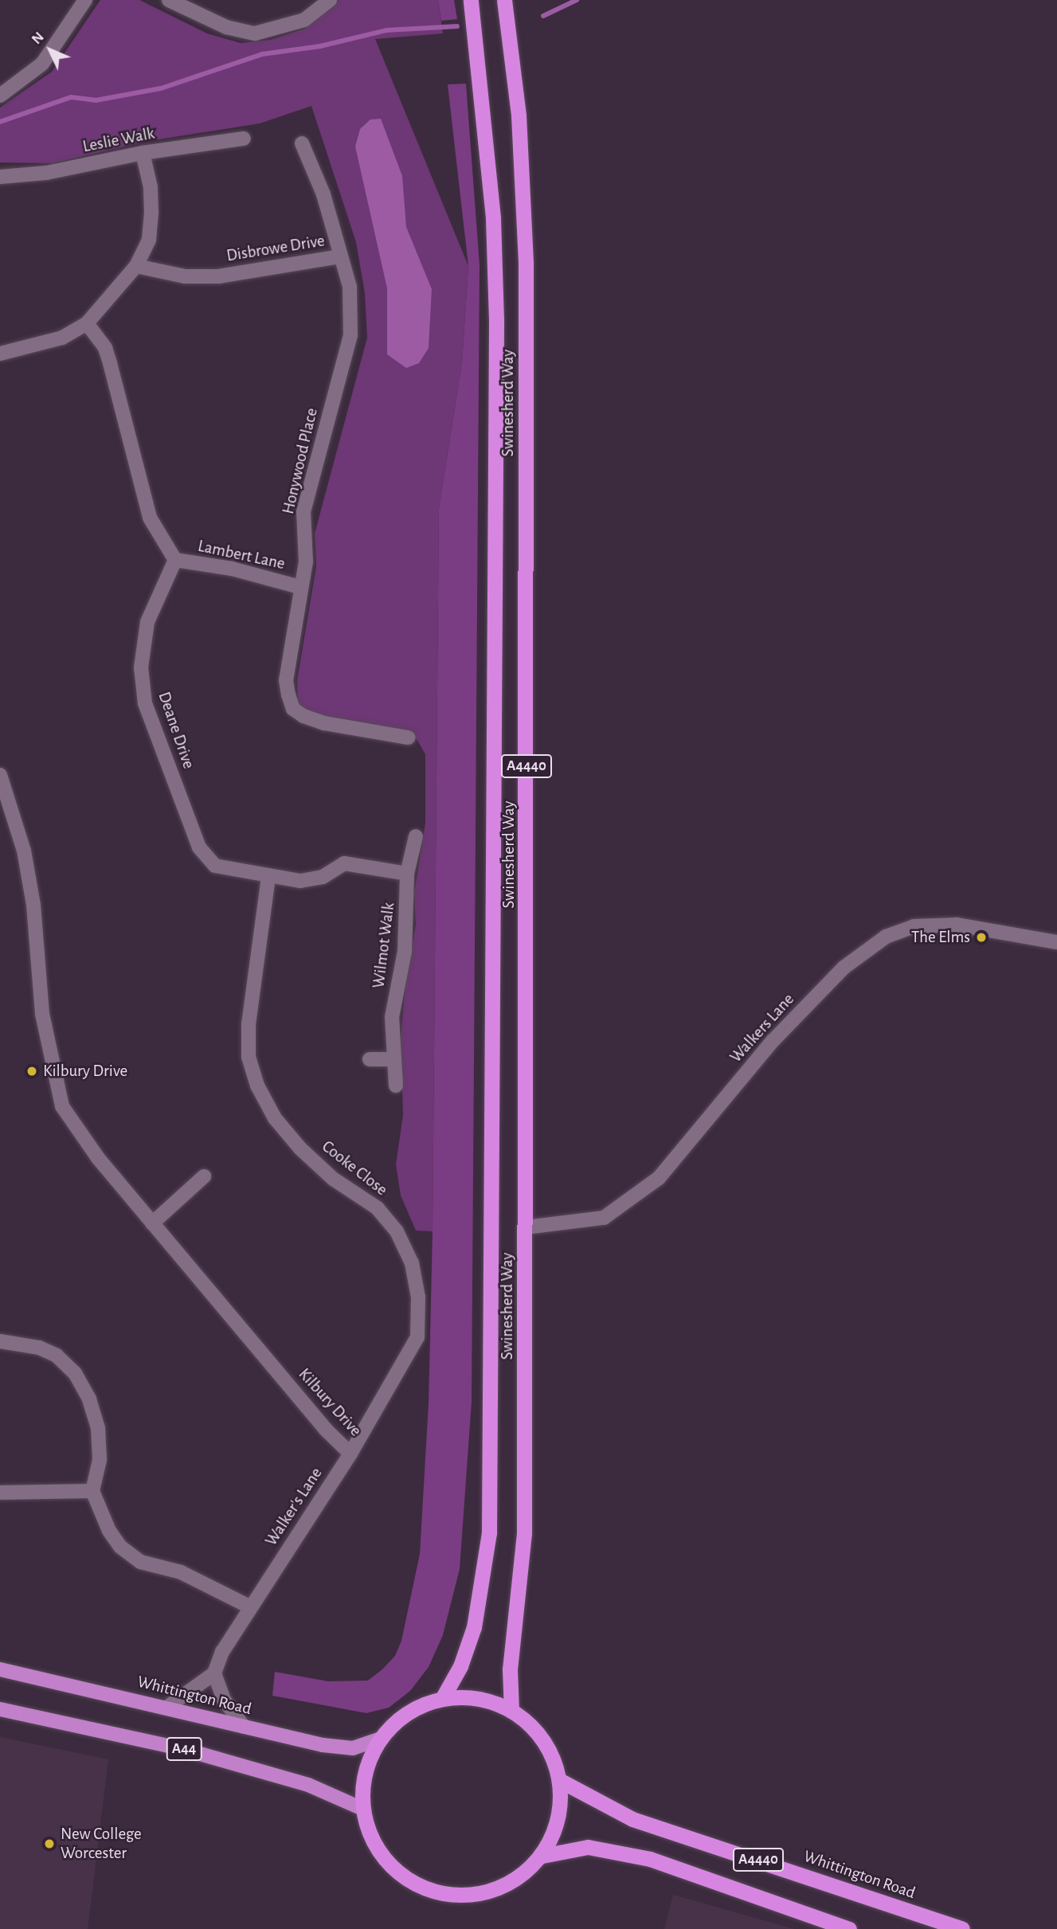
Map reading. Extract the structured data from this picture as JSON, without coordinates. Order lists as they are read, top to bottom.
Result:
{
  "streets": {
    "highway": ["Swinesherd Way", "A4440", "Whittington Road"],
    "main road": ["A44"],
    "street": [
      "Leslie Walk",
      "Disbrowe Drive",
      "Honywood Place",
      "Lambert Lane",
      "Deane Drive",
      "Wilmot Walk",
      "Walkers Lane",
      "Cooke Close",
      "Kilbury Drive",
      "Walker's Lane"
    ]
  },
  "crossings": [
    ["Disbrowe Drive", "Honywood Place"],
    ["Swinesherd Way", "A4440"],
    ["Swinesherd Way", "Walkers Lane"],
    ["Swinesherd Way", "Whittington Road"],
    ["Swinesherd Way", "A44"],
    ["Honywood Place", "Lambert Lane"],
    ["Lambert Lane", "Deane Drive"],
    ["Deane Drive", "Wilmot Walk"],
    ["Deane Drive", "Cooke Close"],
    ["A4440", "Whittington Road"],
    ["A4440", "A44"],
    ["Cooke Close", "Walker's Lane"],
    ["Kilbury Drive", "Walker's Lane"],
    ["Walker's Lane", "Whittington Road"],
    ["Whittington Road", "A44"]
  ],
  "places": ["The Elms", "Kilbury Drive", "New College Worcester"],
  "north": "top left"
}
